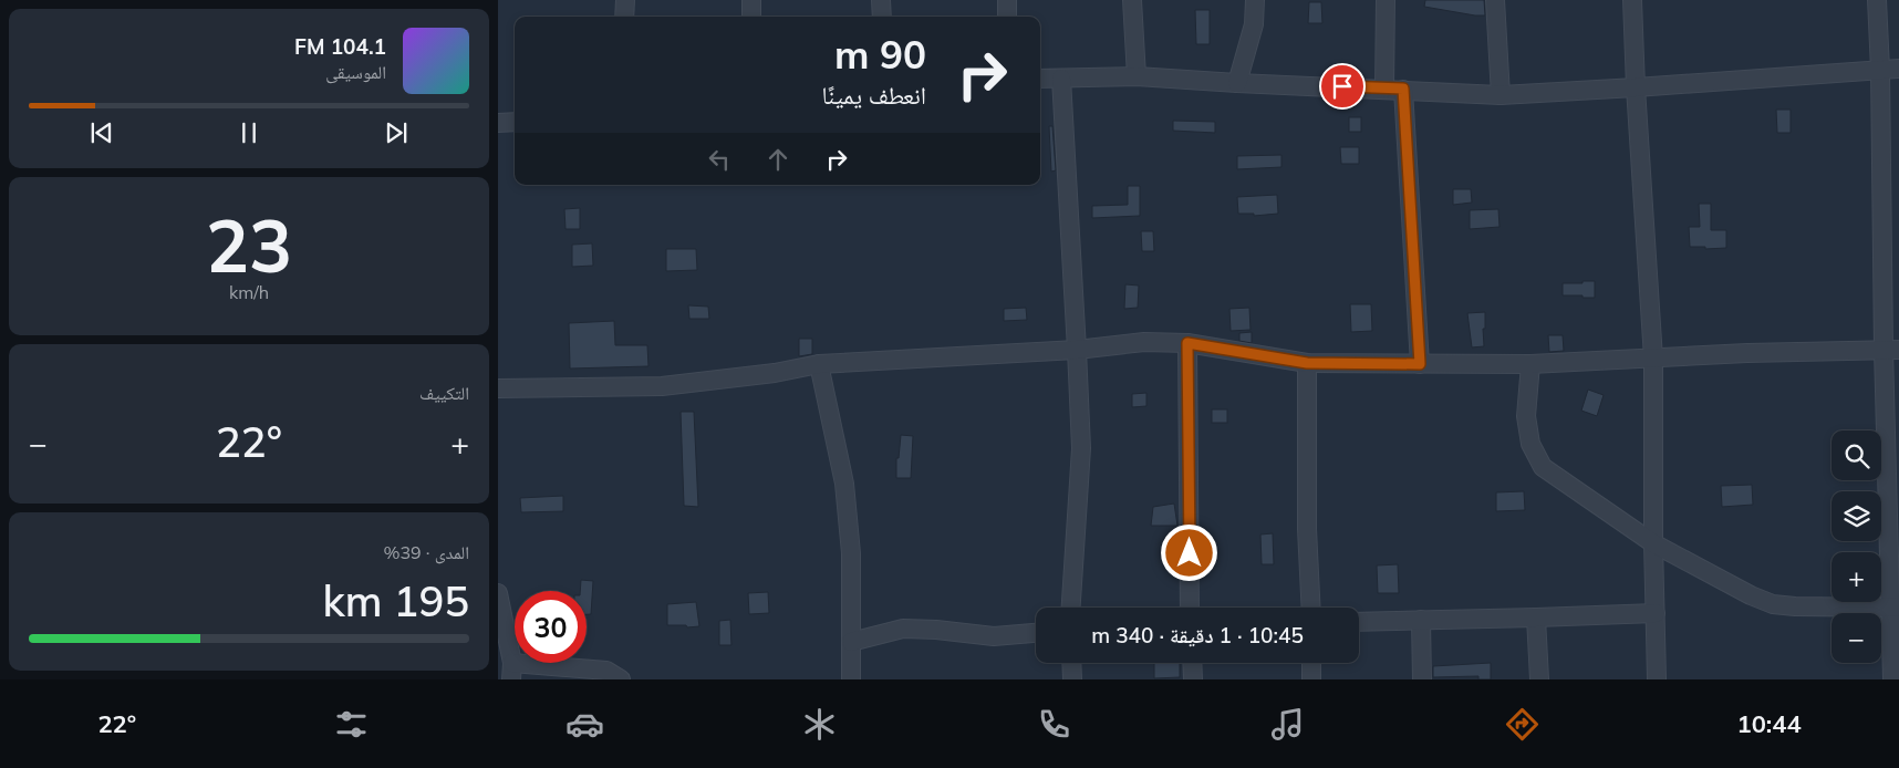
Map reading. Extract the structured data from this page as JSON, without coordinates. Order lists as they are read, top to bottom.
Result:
{
  "page": {
    "turn": ["90 m", "انعطف يمينًا"],
    "song": ["104.1 FM", "الموسيقى"],
    "tile": [
      ["23", "km/h"],
      "التكييف",
      ["المدى · 39%", "195 km"]
    ],
    "heat": ["−", "22°", "+"],
    "map_buttons": ["+", "−"],
    "limit": "30",
    "trip": "10:45 · 1 دقيقة · 340 m",
    "tabs": ["10:44", "22°"]
  }
}
